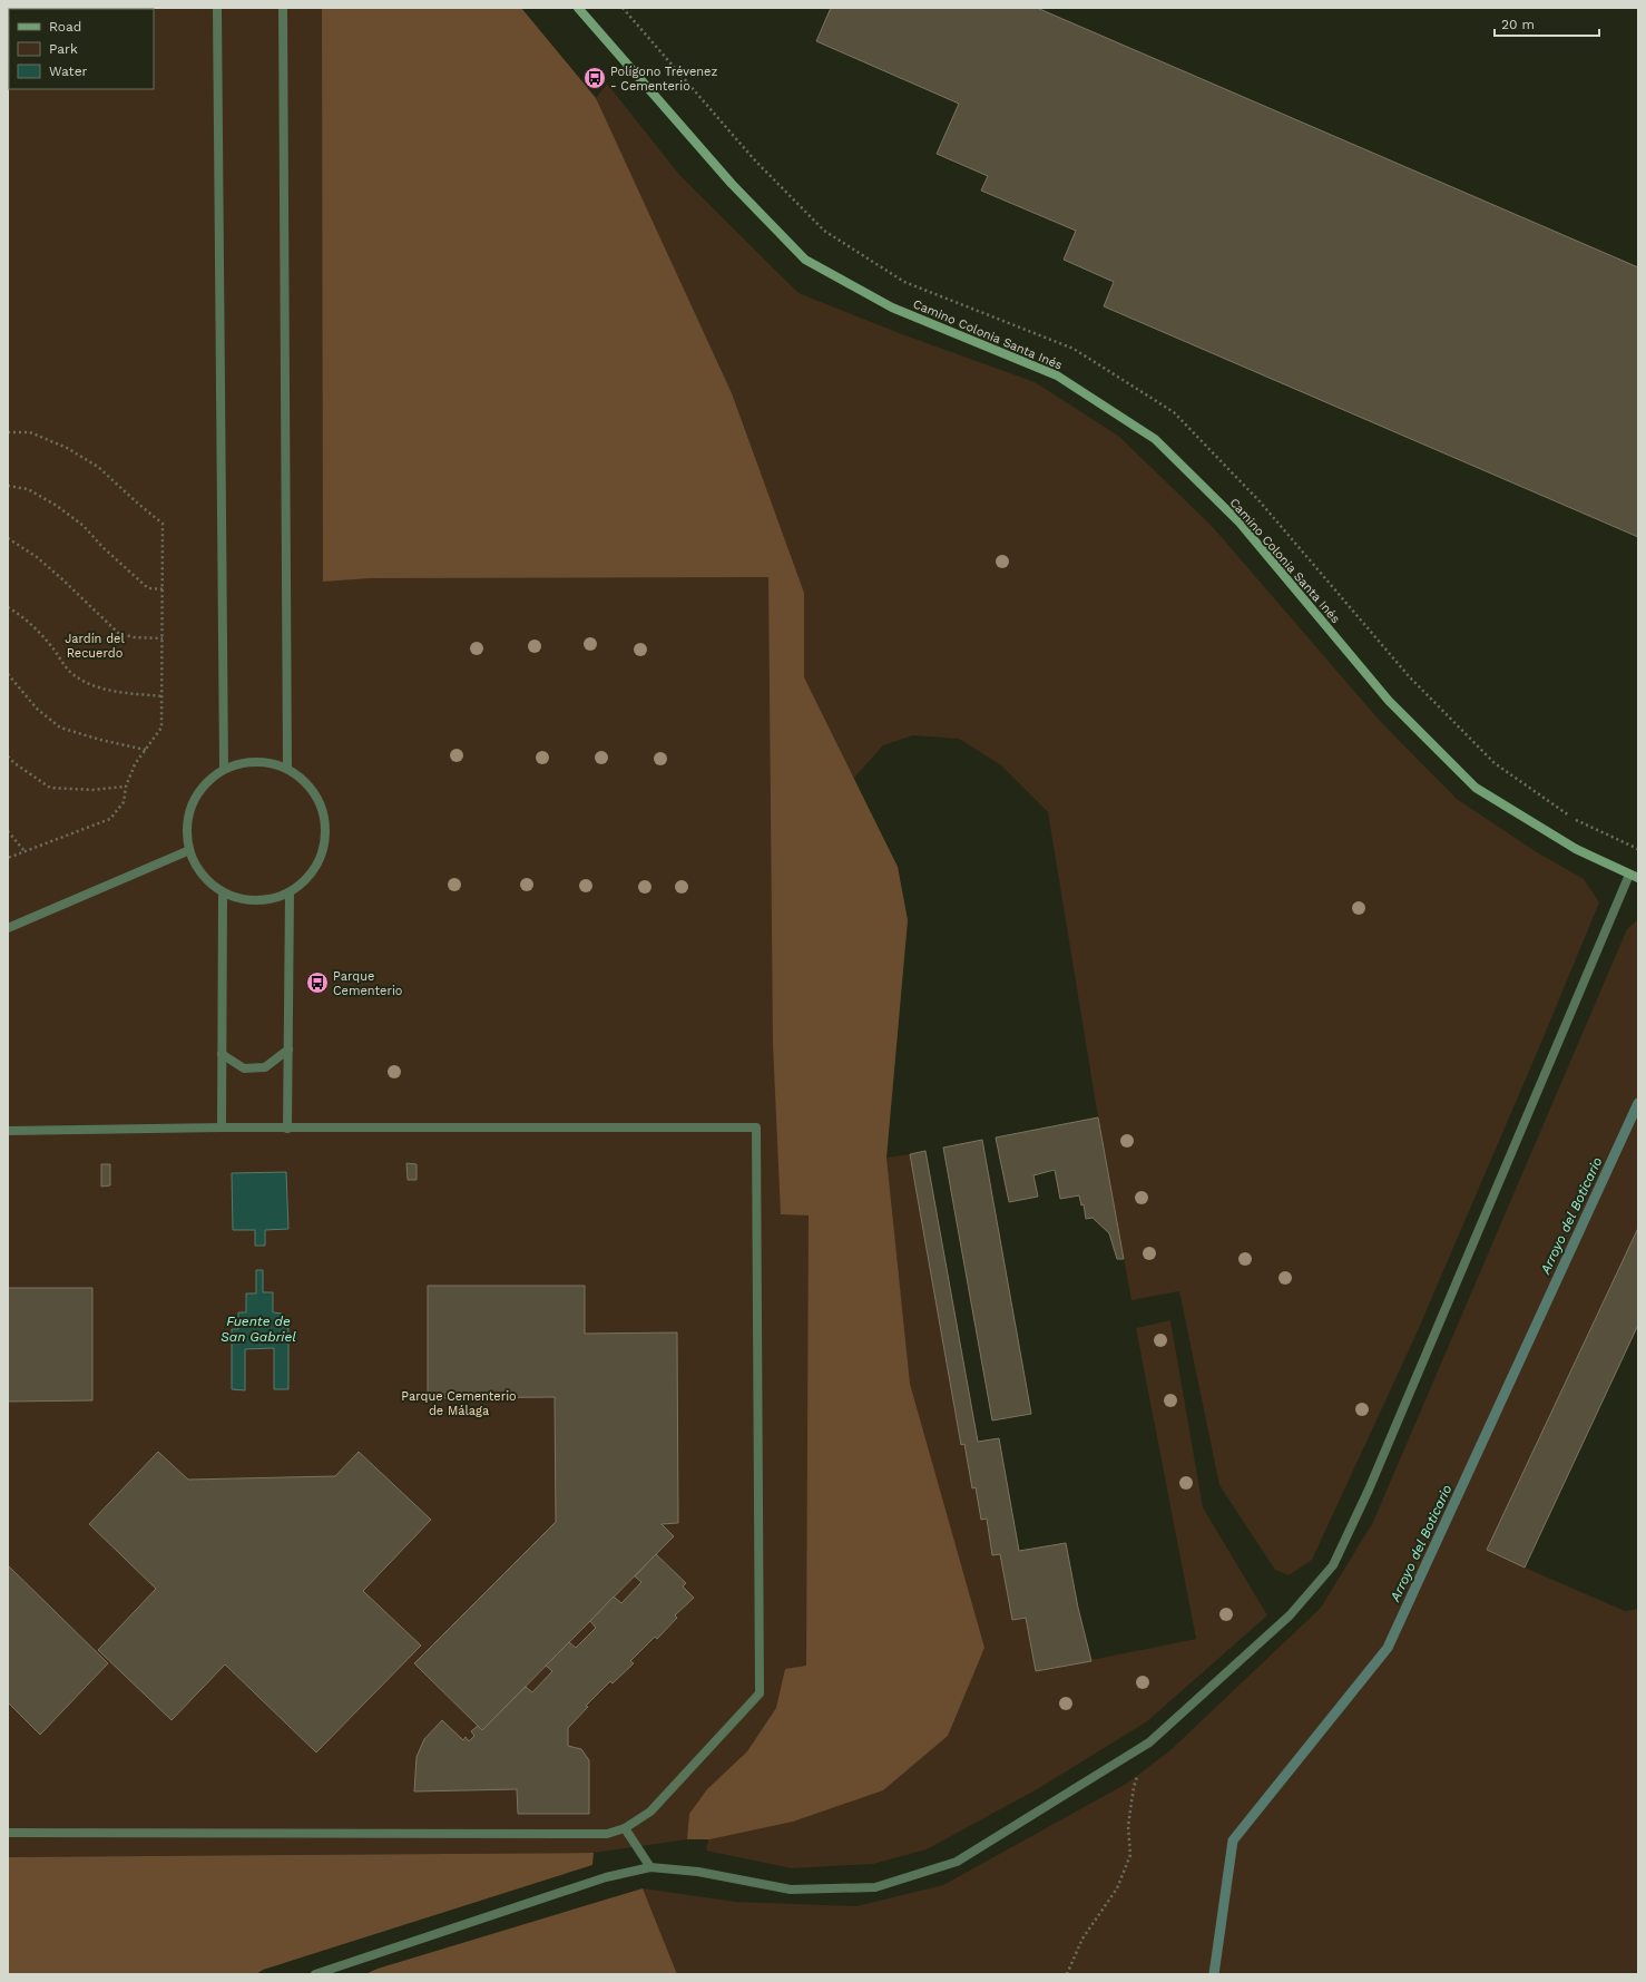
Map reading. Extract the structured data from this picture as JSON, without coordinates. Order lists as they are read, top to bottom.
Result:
{
  "streets": {
    "main road": ["Camino Colonia Santa Inés"]
  },
  "water": ["Arroyo del Boticario", "Fuente de San Gabriel"],
  "parks": ["Jardín del Recuerdo", "Parque Cementerio de Málaga"],
  "places": {
    "bus stop": ["Polígono Trévenez - Cementerio", "Parque Cementerio"]
  },
  "legend": ["Road", "Park", "Water"],
  "scale_bar": "20 m"
}
